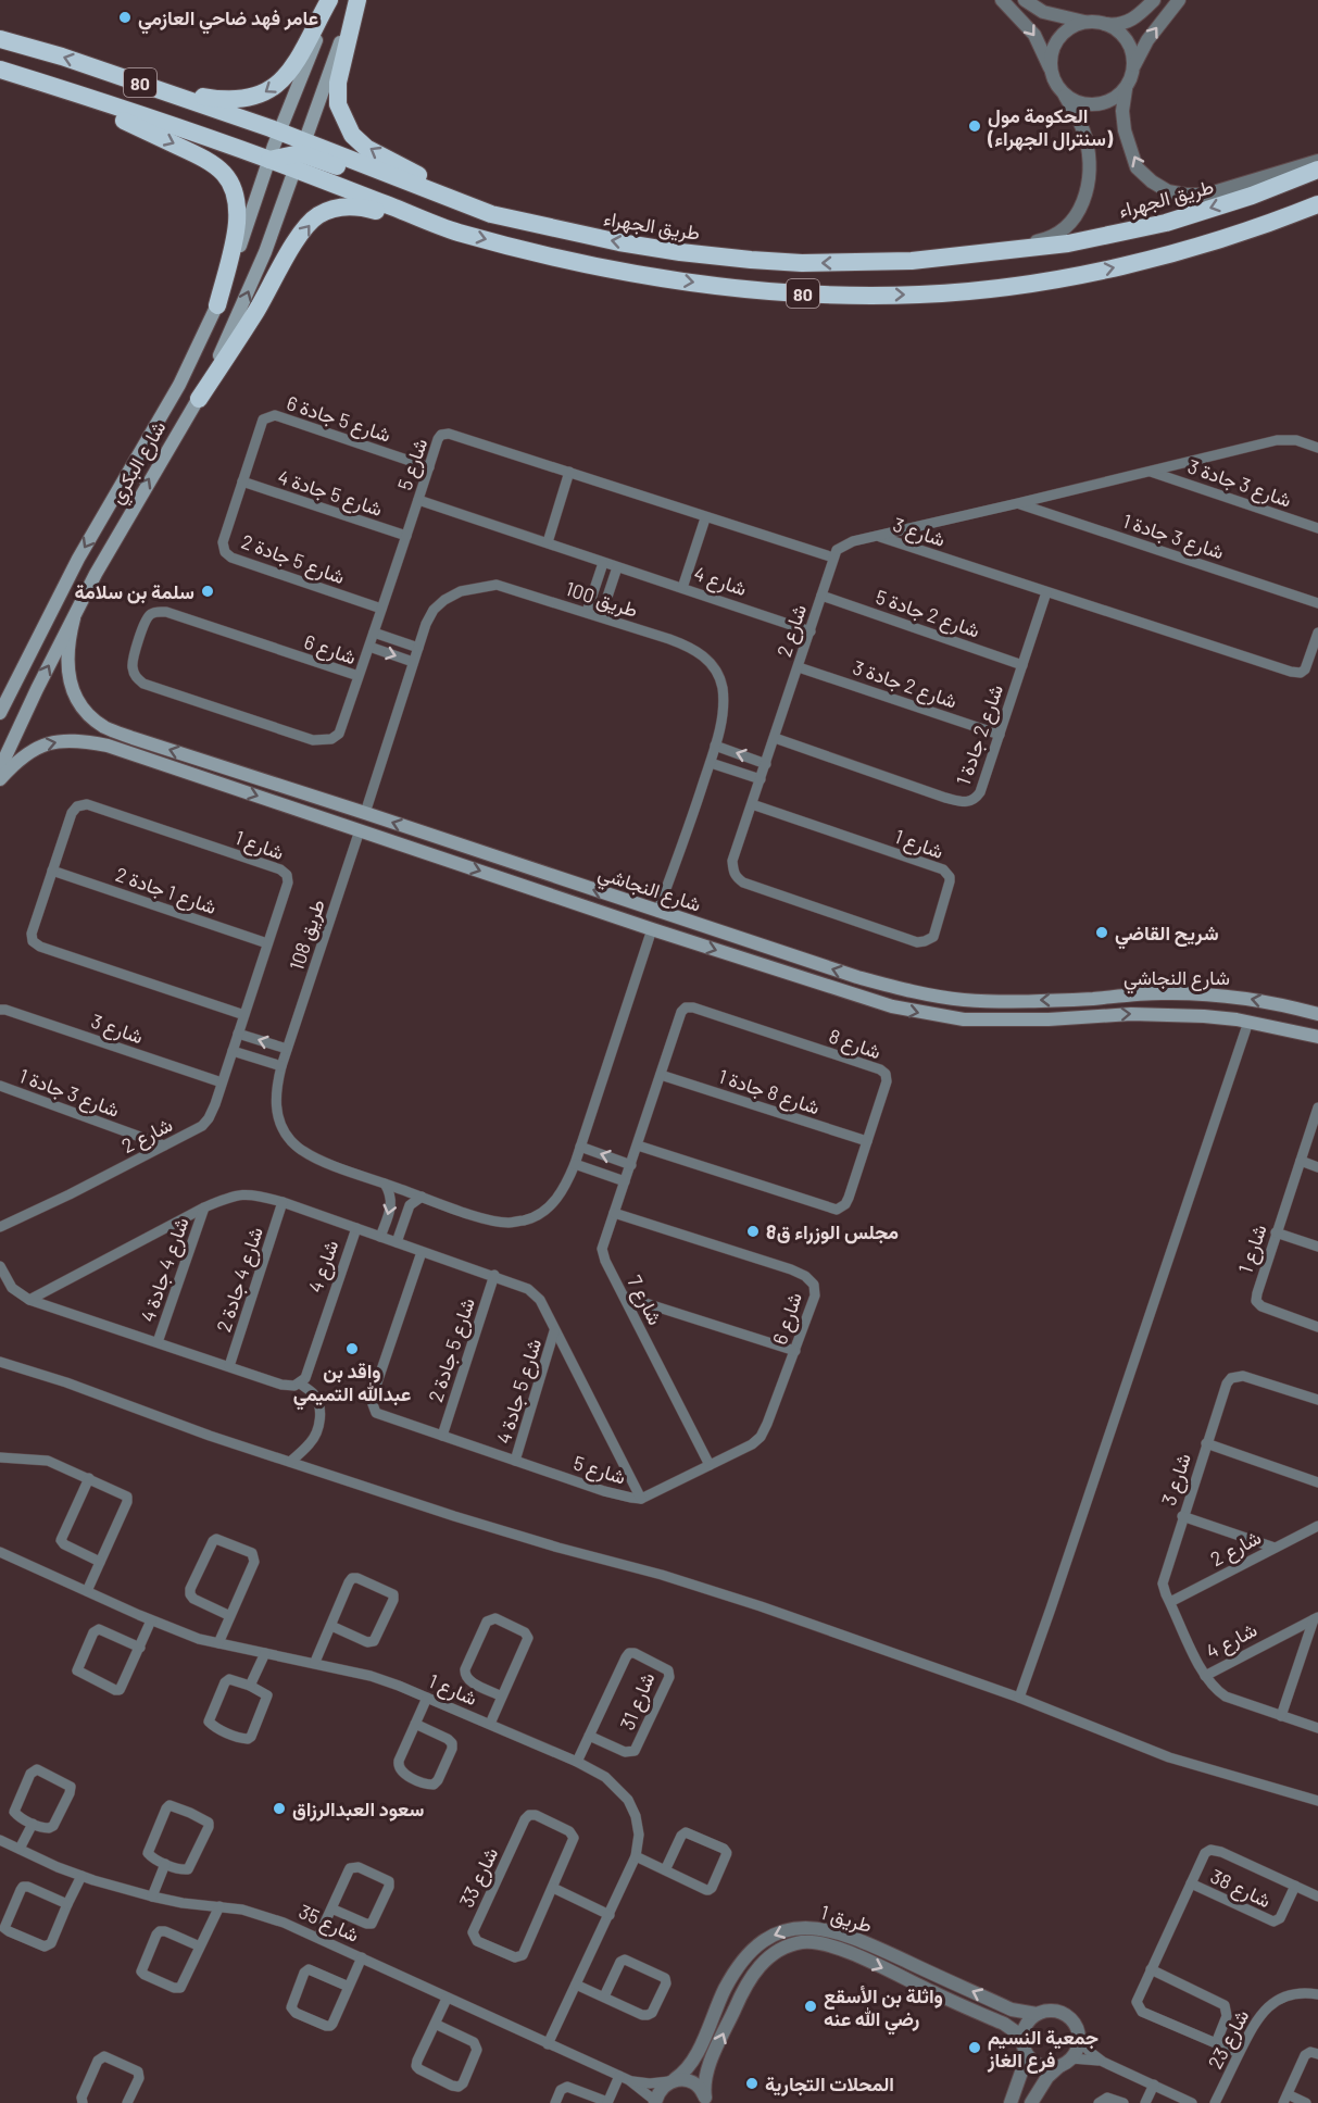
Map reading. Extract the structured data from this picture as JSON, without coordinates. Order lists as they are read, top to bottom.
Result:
{
  "streets": {
    "highway": ["80", "طريق الجهراء"],
    "main road": ["شارع البكري", "شارع النجاشي"],
    "street": [
      "شارع 5 جادة 6",
      "شارع 5",
      "شارع 3 جادة 3",
      "شارع 5 جادة 4",
      "شارع 3",
      "شارع 3 جادة 1",
      "شارع 5 جادة 2",
      "شارع 4",
      "طريق 100",
      "شارع 2 جادة 5",
      "شارع 2",
      "شارع 6",
      "شارع 2 جادة 3",
      "شارع 2 جادة 1",
      "شارع 1",
      "شارع 1 جادة 2",
      "طريق 108",
      "شارع 8",
      "شارع 8 جادة 1",
      "شارع 4 جادة 4",
      "شارع 4 جادة 2",
      "شارع 7",
      "شارع 31",
      "شارع 33",
      "شارع 38",
      "طريق 1",
      "شارع 35",
      "شارع 23"
    ]
  },
  "crossings": [
    ["80", "شارع البكري"],
    ["شارع 5 جادة 6", "شارع 5"],
    ["شارع 5 جادة 6", "شارع 5 جادة 4"],
    ["شارع 5 جادة 6", "شارع 5 جادة 2"],
    ["شارع البكري", "شارع النجاشي"],
    ["شارع 5", "شارع 5 جادة 4"],
    ["شارع 5", "شارع 5 جادة 2"],
    ["شارع 5", "شارع 4"],
    ["شارع 5", "شارع 2"],
    ["شارع 5", "شارع 6"],
    ["شارع 3 جادة 3", "شارع 3"],
    ["شارع 5 جادة 4", "شارع 5 جادة 2"],
    ["شارع 3", "شارع 3 جادة 1"],
    ["شارع 3", "شارع 4"],
    ["شارع 3", "شارع 2"],
    ["شارع 3", "شارع 2 جادة 1"],
    ["شارع 3 جادة 1", "شارع 2"],
    ["شارع 4", "شارع 2"],
    ["شارع 4", "شارع 4 جادة 4"],
    ["شارع 4", "شارع 4 جادة 2"],
    ["طريق 100", "شارع النجاشي"],
    ["شارع 2 جادة 5", "شارع 2"],
    ["شارع 2 جادة 5", "شارع 2 جادة 1"],
    ["شارع 2", "شارع 2 جادة 3"],
    ["شارع 2", "شارع 2 جادة 1"],
    ["شارع 2", "شارع 1"],
    ["شارع 6", "شارع 7"],
    ["شارع 2 جادة 3", "شارع 2 جادة 1"],
    ["شارع 1", "شارع 1 جادة 2"],
    ["شارع 1", "شارع 31"],
    ["شارع 1", "شارع 35"],
    ["شارع النجاشي", "طريق 108"],
    ["شارع 8", "شارع 8 جادة 1"],
    ["شارع 8", "شارع 7"],
    ["شارع 38", "شارع 23"],
    ["طريق 1", "شارع 35"]
  ],
  "places": [
    "عامر فهد ضاحي العازمي",
    "الحكومة مول (سنترال الجهراء)",
    "سلمة بن سلامة",
    "شريح القاضي",
    "مجلس الوزراء ق8",
    "واقد بن عبدالله التميمي",
    "سعود العبدالرزاق",
    "واثلة بن الأسقع رضي الله عنه",
    "جمعية النسيم فرع الغاز",
    "المحلات التجارية"
  ]
}
